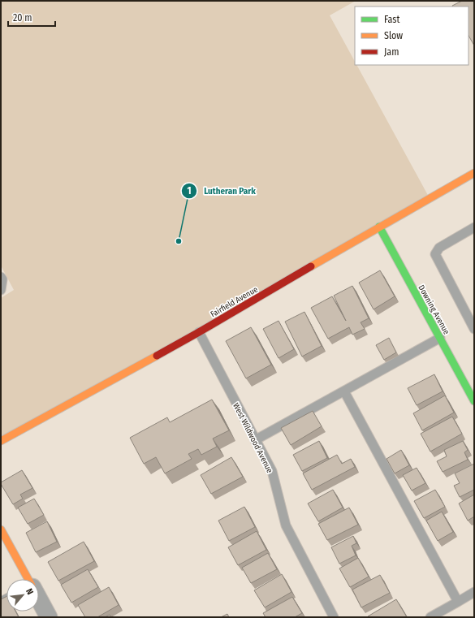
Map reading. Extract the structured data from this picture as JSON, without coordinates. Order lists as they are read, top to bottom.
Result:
{
  "streets": {
    "main road": ["Fairfield Avenue", "Downing Avenue"],
    "lane": ["West Wildwood Avenue"]
  },
  "crossings": [
    ["Fairfield Avenue", "Downing Avenue"],
    ["Fairfield Avenue", "West Wildwood Avenue"]
  ],
  "places": ["Lutheran Park"],
  "legend": ["Fast", "Slow", "Jam"],
  "scale_bar": "20 m",
  "north": "top right"
}
